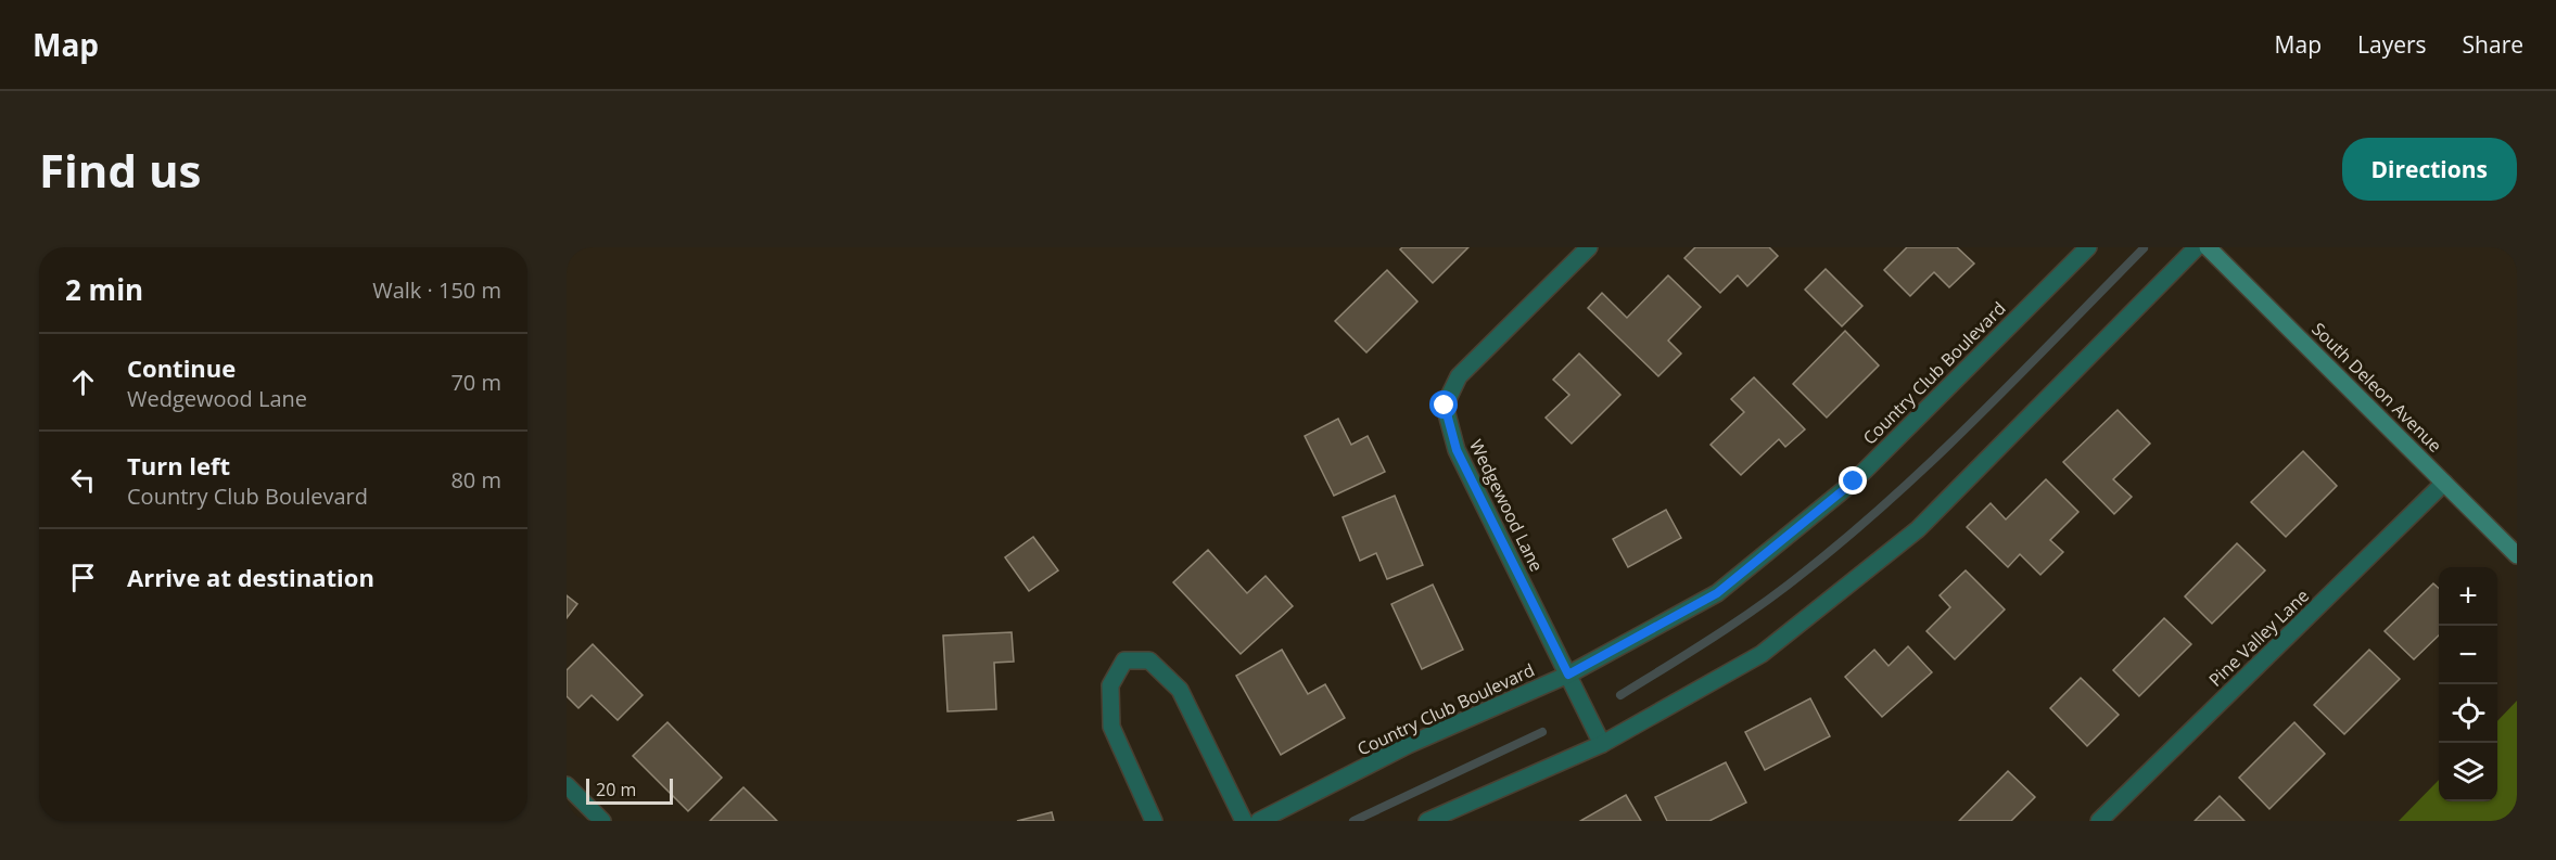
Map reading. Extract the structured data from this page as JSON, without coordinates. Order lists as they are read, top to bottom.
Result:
{
  "streets": {
    "street": [
      "Country Club Boulevard",
      "South Deleon Avenue",
      "Wedgewood Lane",
      "Pine Valley Lane"
    ]
  },
  "crossings": [
    ["Country Club Boulevard", "Wedgewood Lane"],
    ["South Deleon Avenue", "Pine Valley Lane"]
  ],
  "scale_bar": "20 m",
  "page": {
    "header": "Map",
    "nav": ["Map", "Layers", "Share"],
    "buttons": "Directions",
    "title": "Find us",
    "heading": ["2 min", "Walk · 150 m"],
    "list": [
      ["Continue", "Wedgewood Lane", "70 m"],
      ["Turn left", "Country Club Boulevard", "80 m"],
      "Arrive at destination"
    ],
    "map_buttons": ["+", "−"],
    "scale": "20 m"
  }
}
